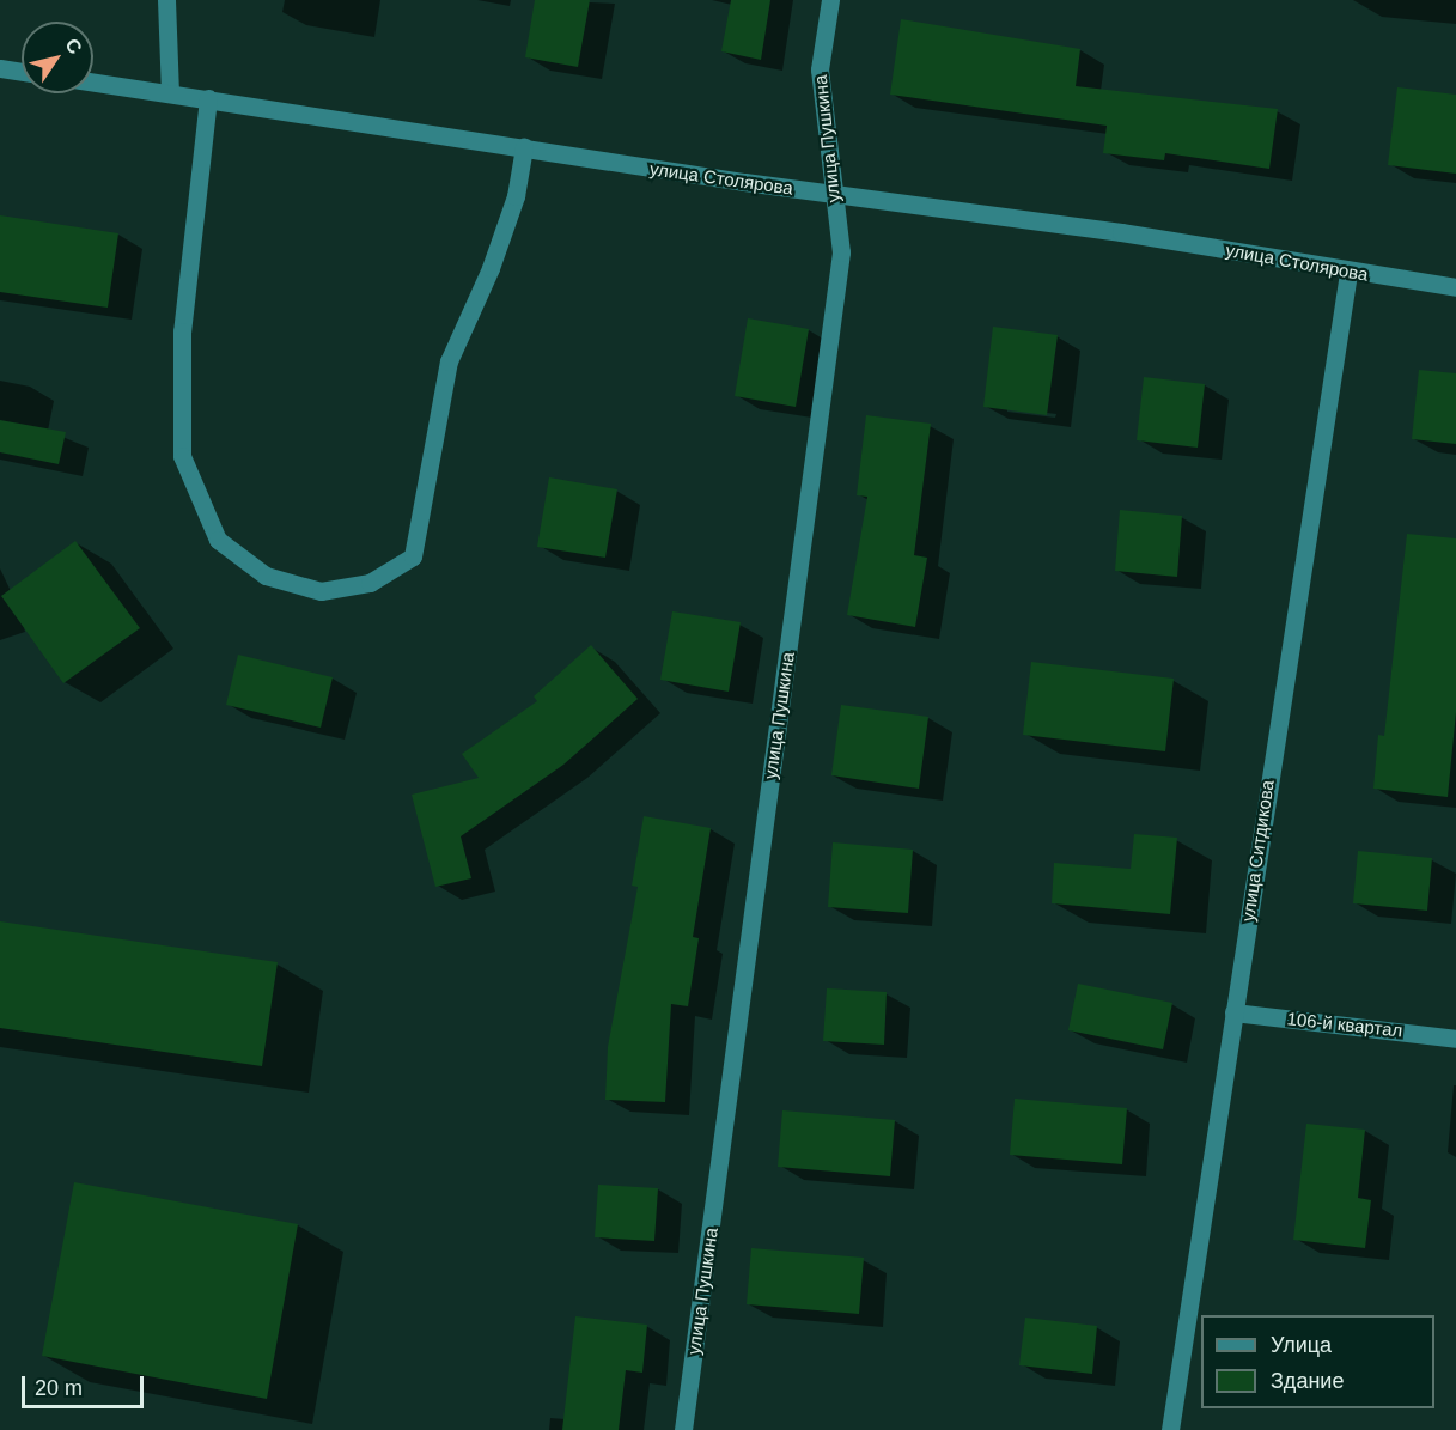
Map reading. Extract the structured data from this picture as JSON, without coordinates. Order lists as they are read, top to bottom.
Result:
{
  "streets": {
    "street": [
      "улица Пушкина",
      "улица Столярова",
      "улица Ситдикова",
      "106-й квартал"
    ]
  },
  "crossings": [
    ["улица Пушкина", "улица Столярова"],
    ["улица Столярова", "улица Ситдикова"],
    ["улица Ситдикова", "106-й квартал"]
  ],
  "legend": ["Улица", "Здание"],
  "scale_bar": "20 m",
  "north": "top right"
}
